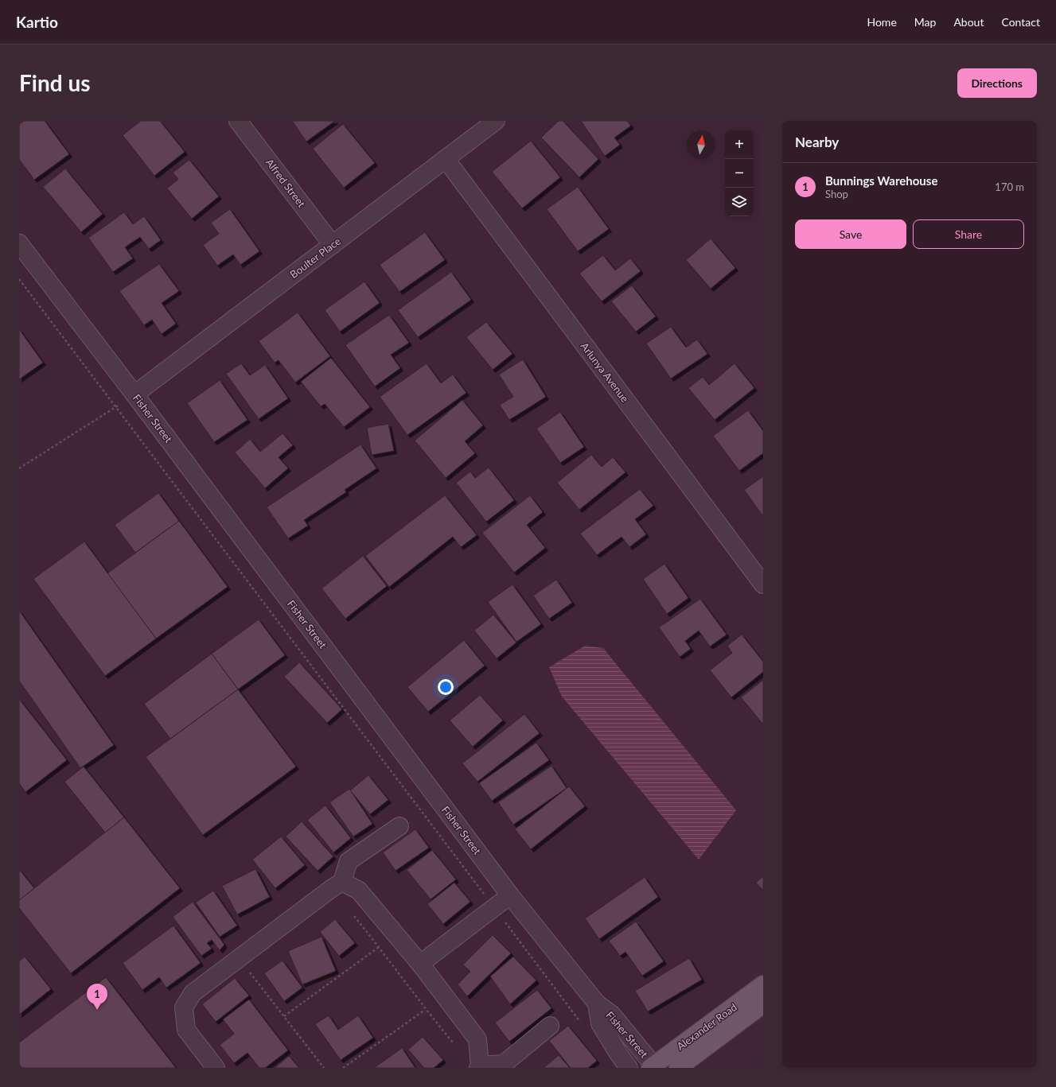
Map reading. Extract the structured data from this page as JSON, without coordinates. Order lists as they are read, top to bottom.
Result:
{
  "streets": {
    "main road": ["Alexander Road"],
    "street": [
      "Alfred Street",
      "Boulter Place",
      "Arlunya Avenue",
      "Fisher Street"
    ]
  },
  "crossings": [
    ["Alfred Street", "Boulter Place"],
    ["Boulter Place", "Arlunya Avenue"],
    ["Boulter Place", "Fisher Street"],
    ["Fisher Street", "Alexander Road"]
  ],
  "north": "top",
  "page": {
    "header": "Kartio",
    "nav": [
      "Home",
      "Map",
      "About",
      "Contact"
    ],
    "buttons": [
      "Directions",
      ["Save", "Share"]
    ],
    "title": "Find us",
    "heading": "Nearby",
    "map_buttons": ["+", "−"],
    "list": [
      {
        "mark": "1",
        "name": "Bunnings Warehouse",
        "note": "Shop",
        "value": "170 m"
      }
    ],
    "pins": "1"
  }
}
